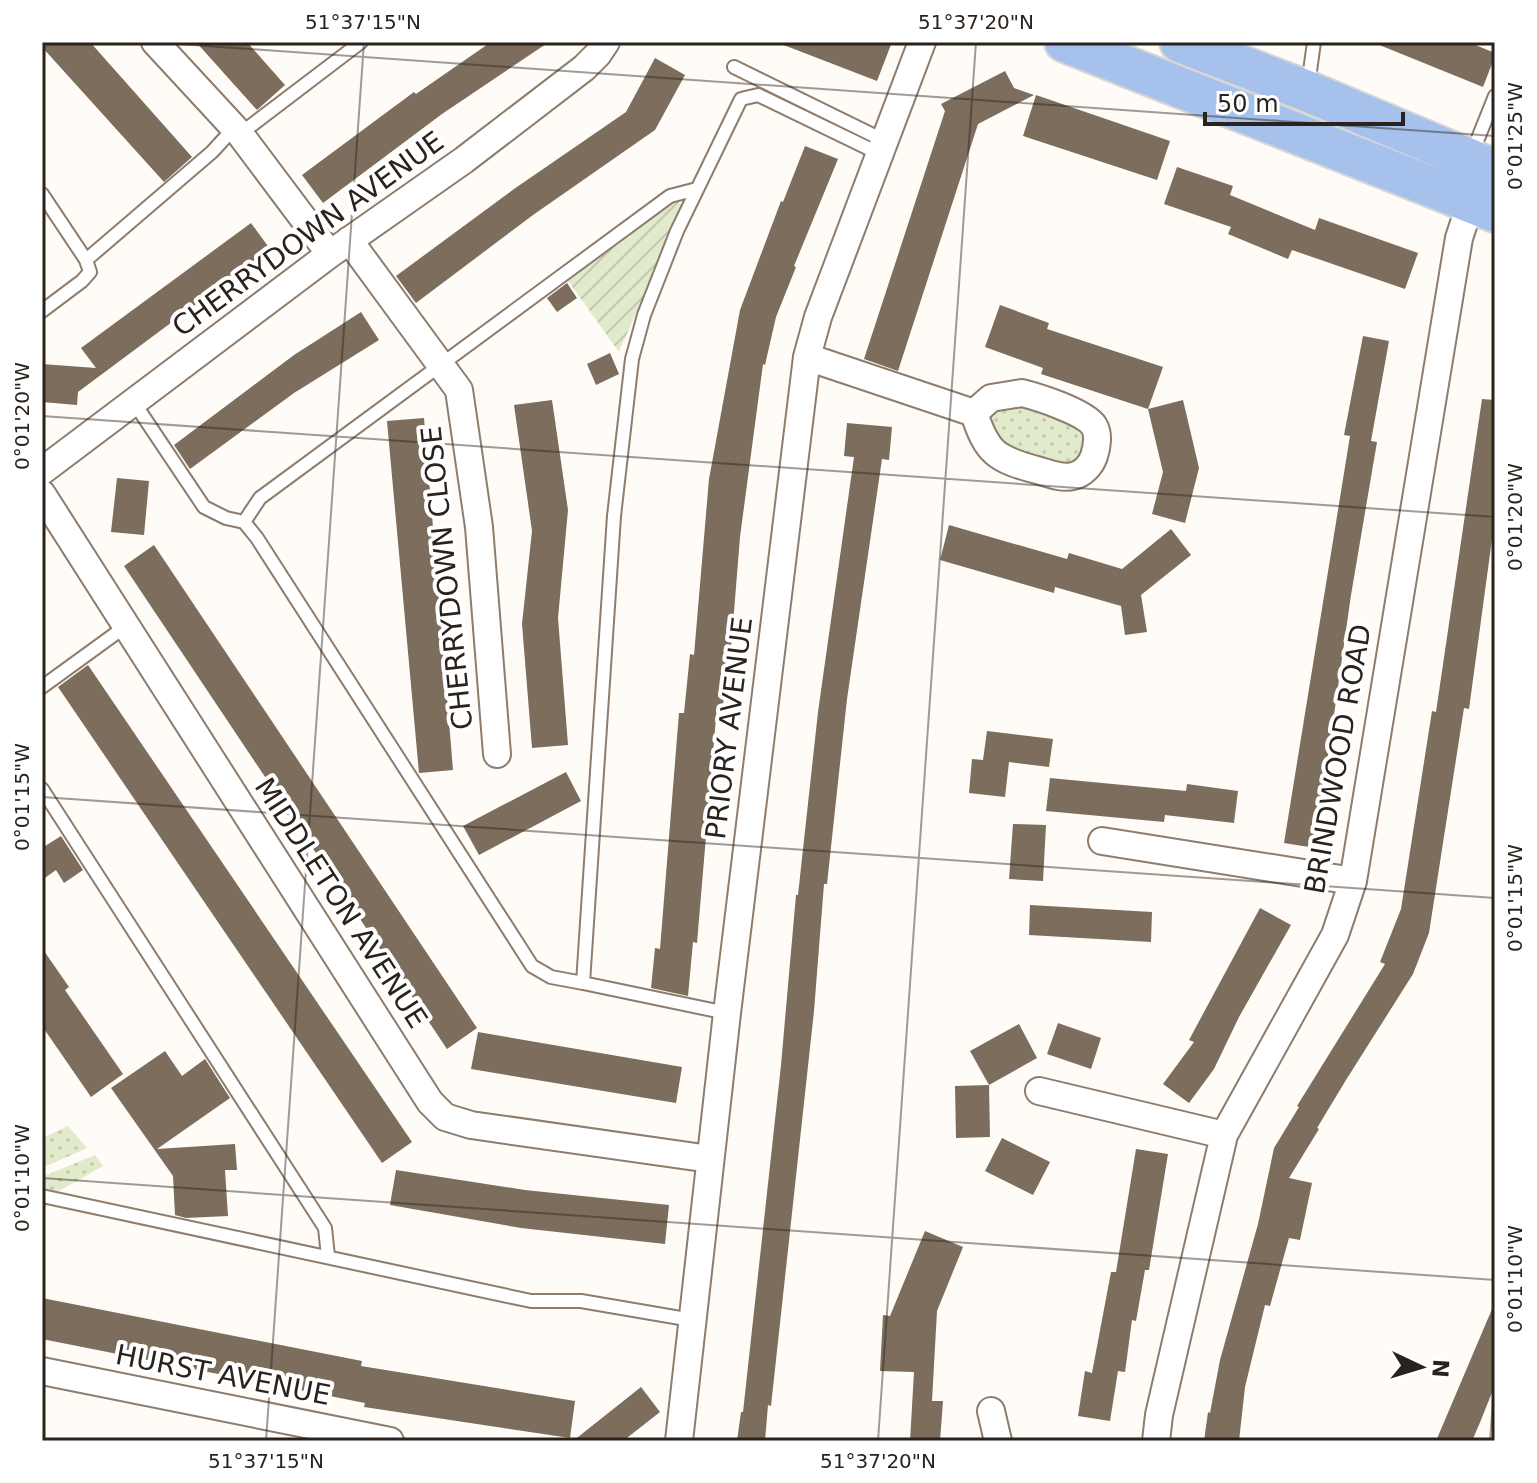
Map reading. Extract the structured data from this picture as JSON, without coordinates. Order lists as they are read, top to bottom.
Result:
{
  "streets": {
    "street": [
      "CHERRYDOWN AVENUE",
      "CHERRYDOWN CLOSE",
      "PRIORY AVENUE",
      "BRINDWOOD ROAD",
      "MIDDLETON AVENUE",
      "HURST AVENUE"
    ]
  },
  "crossings": [
    ["CHERRYDOWN AVENUE", "CHERRYDOWN CLOSE"],
    ["PRIORY AVENUE", "MIDDLETON AVENUE"]
  ],
  "scale_bar": "50 m",
  "north": "right",
  "coordinates": [
    "51°37'15\"N",
    "51°37'20\"N",
    "0°01'25\"W",
    "0°01'20\"W",
    "0°01'15\"W",
    "0°01'10\"W"
  ]
}
